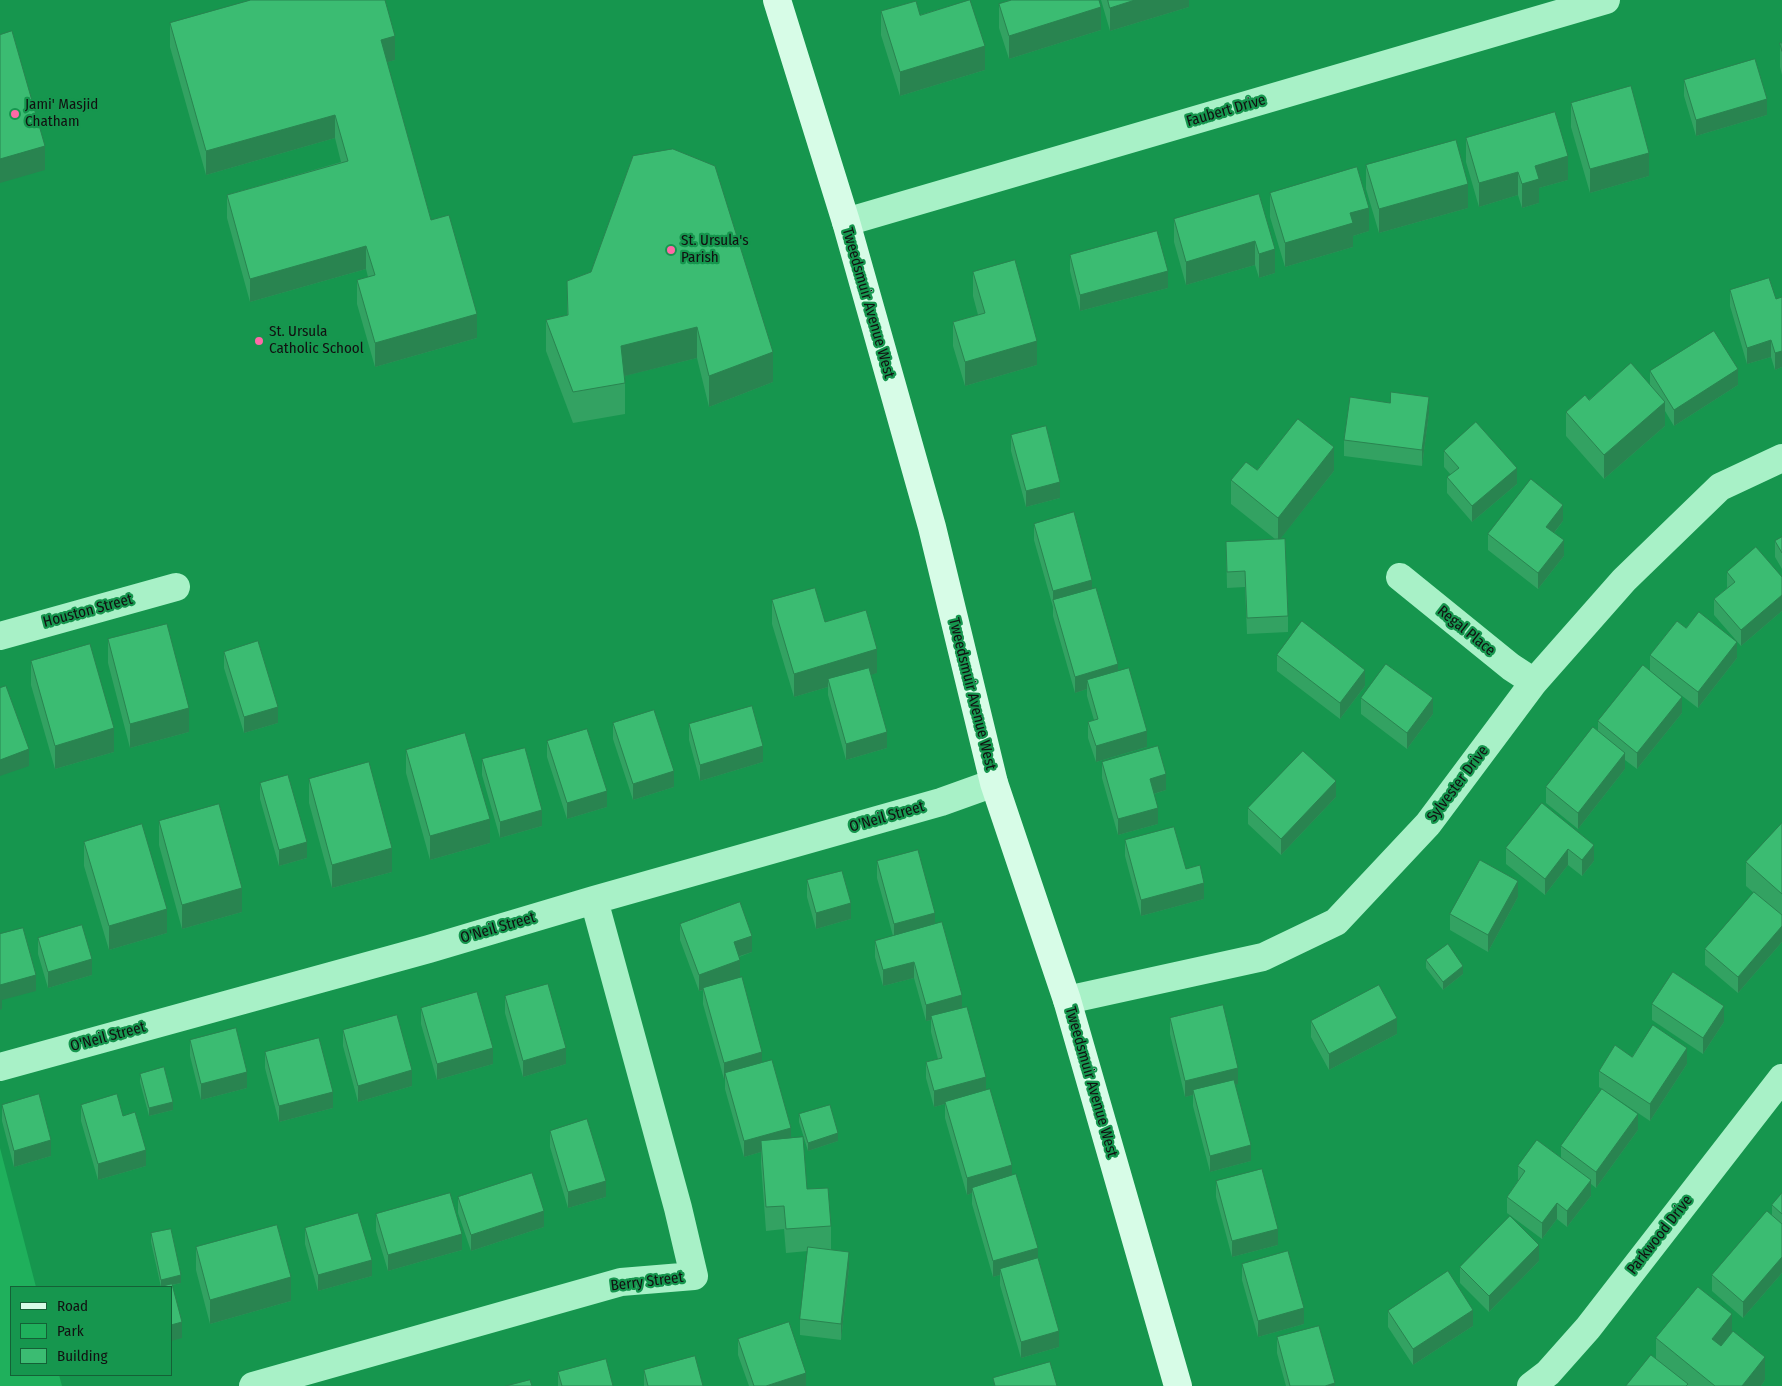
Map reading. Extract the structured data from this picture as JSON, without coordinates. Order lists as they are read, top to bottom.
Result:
{
  "streets": {
    "street": [
      "Faubert Drive",
      "Tweedsmuir Avenue West",
      "Houston Street",
      "Regal Place",
      "Sylvester Drive",
      "O'Neil Street",
      "Parkwood Drive",
      "Berry Street"
    ]
  },
  "crossings": [
    ["Faubert Drive", "Tweedsmuir Avenue West"],
    ["Tweedsmuir Avenue West", "Sylvester Drive"],
    ["Tweedsmuir Avenue West", "O'Neil Street"],
    ["Regal Place", "Sylvester Drive"],
    ["O'Neil Street", "Berry Street"]
  ],
  "places": ["Jami' Masjid Chatham", "St. Ursula's Parish", "St. Ursula Catholic School"],
  "legend": ["Road", "Park", "Building"]
}
